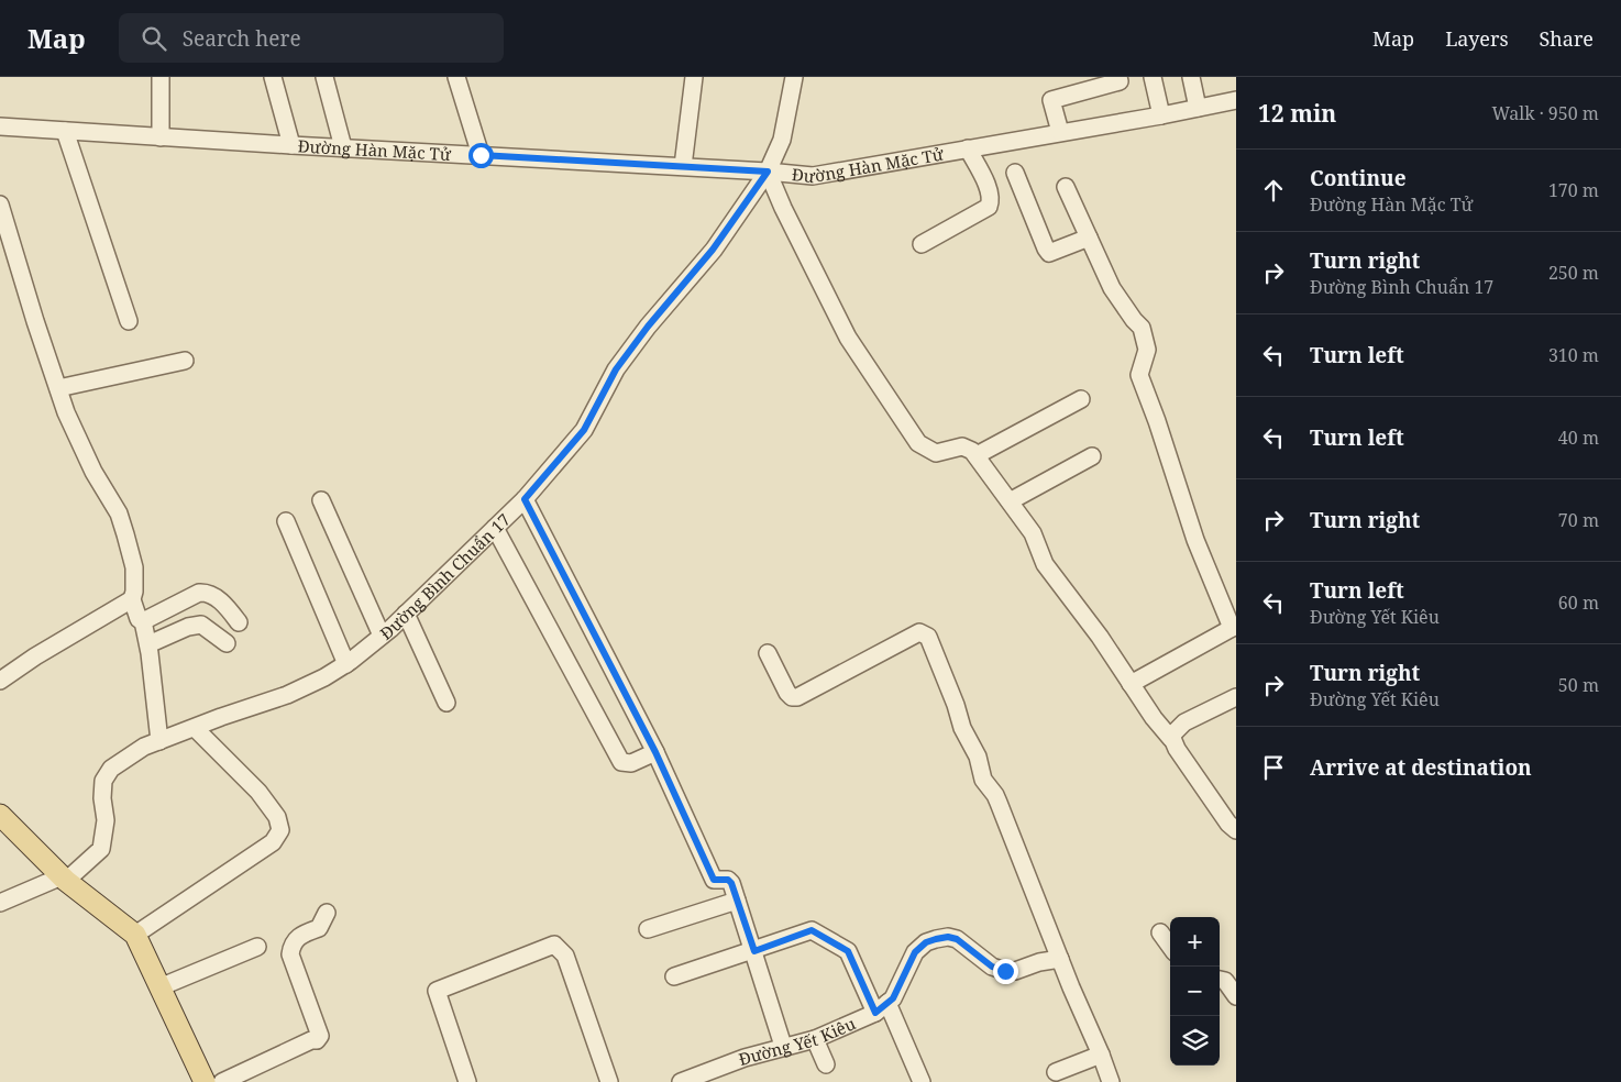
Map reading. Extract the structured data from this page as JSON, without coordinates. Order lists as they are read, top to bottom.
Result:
{
  "streets": {
    "street": ["Đường Hàn Mặc Tử", "Đường Bình Chuẩn 17", "Đường Yết Kiêu"]
  },
  "crossings": [
    ["Đường Hàn Mặc Tử", "Đường Bình Chuẩn 17"]
  ],
  "page": {
    "header": "Map",
    "search": "Search here",
    "nav": ["Map", "Layers", "Share"],
    "heading": ["12 min", "Walk · 950 m"],
    "list": [
      ["Continue", "Đường Hàn Mặc Tử", "170 m"],
      ["Turn right", "Đường Bình Chuẩn 17", "250 m"],
      ["Turn left", "310 m"],
      ["Turn left", "40 m"],
      ["Turn right", "70 m"],
      ["Turn left", "Đường Yết Kiêu", "60 m"],
      ["Turn right", "Đường Yết Kiêu", "50 m"],
      "Arrive at destination"
    ],
    "map_buttons": ["+", "−"]
  }
}
